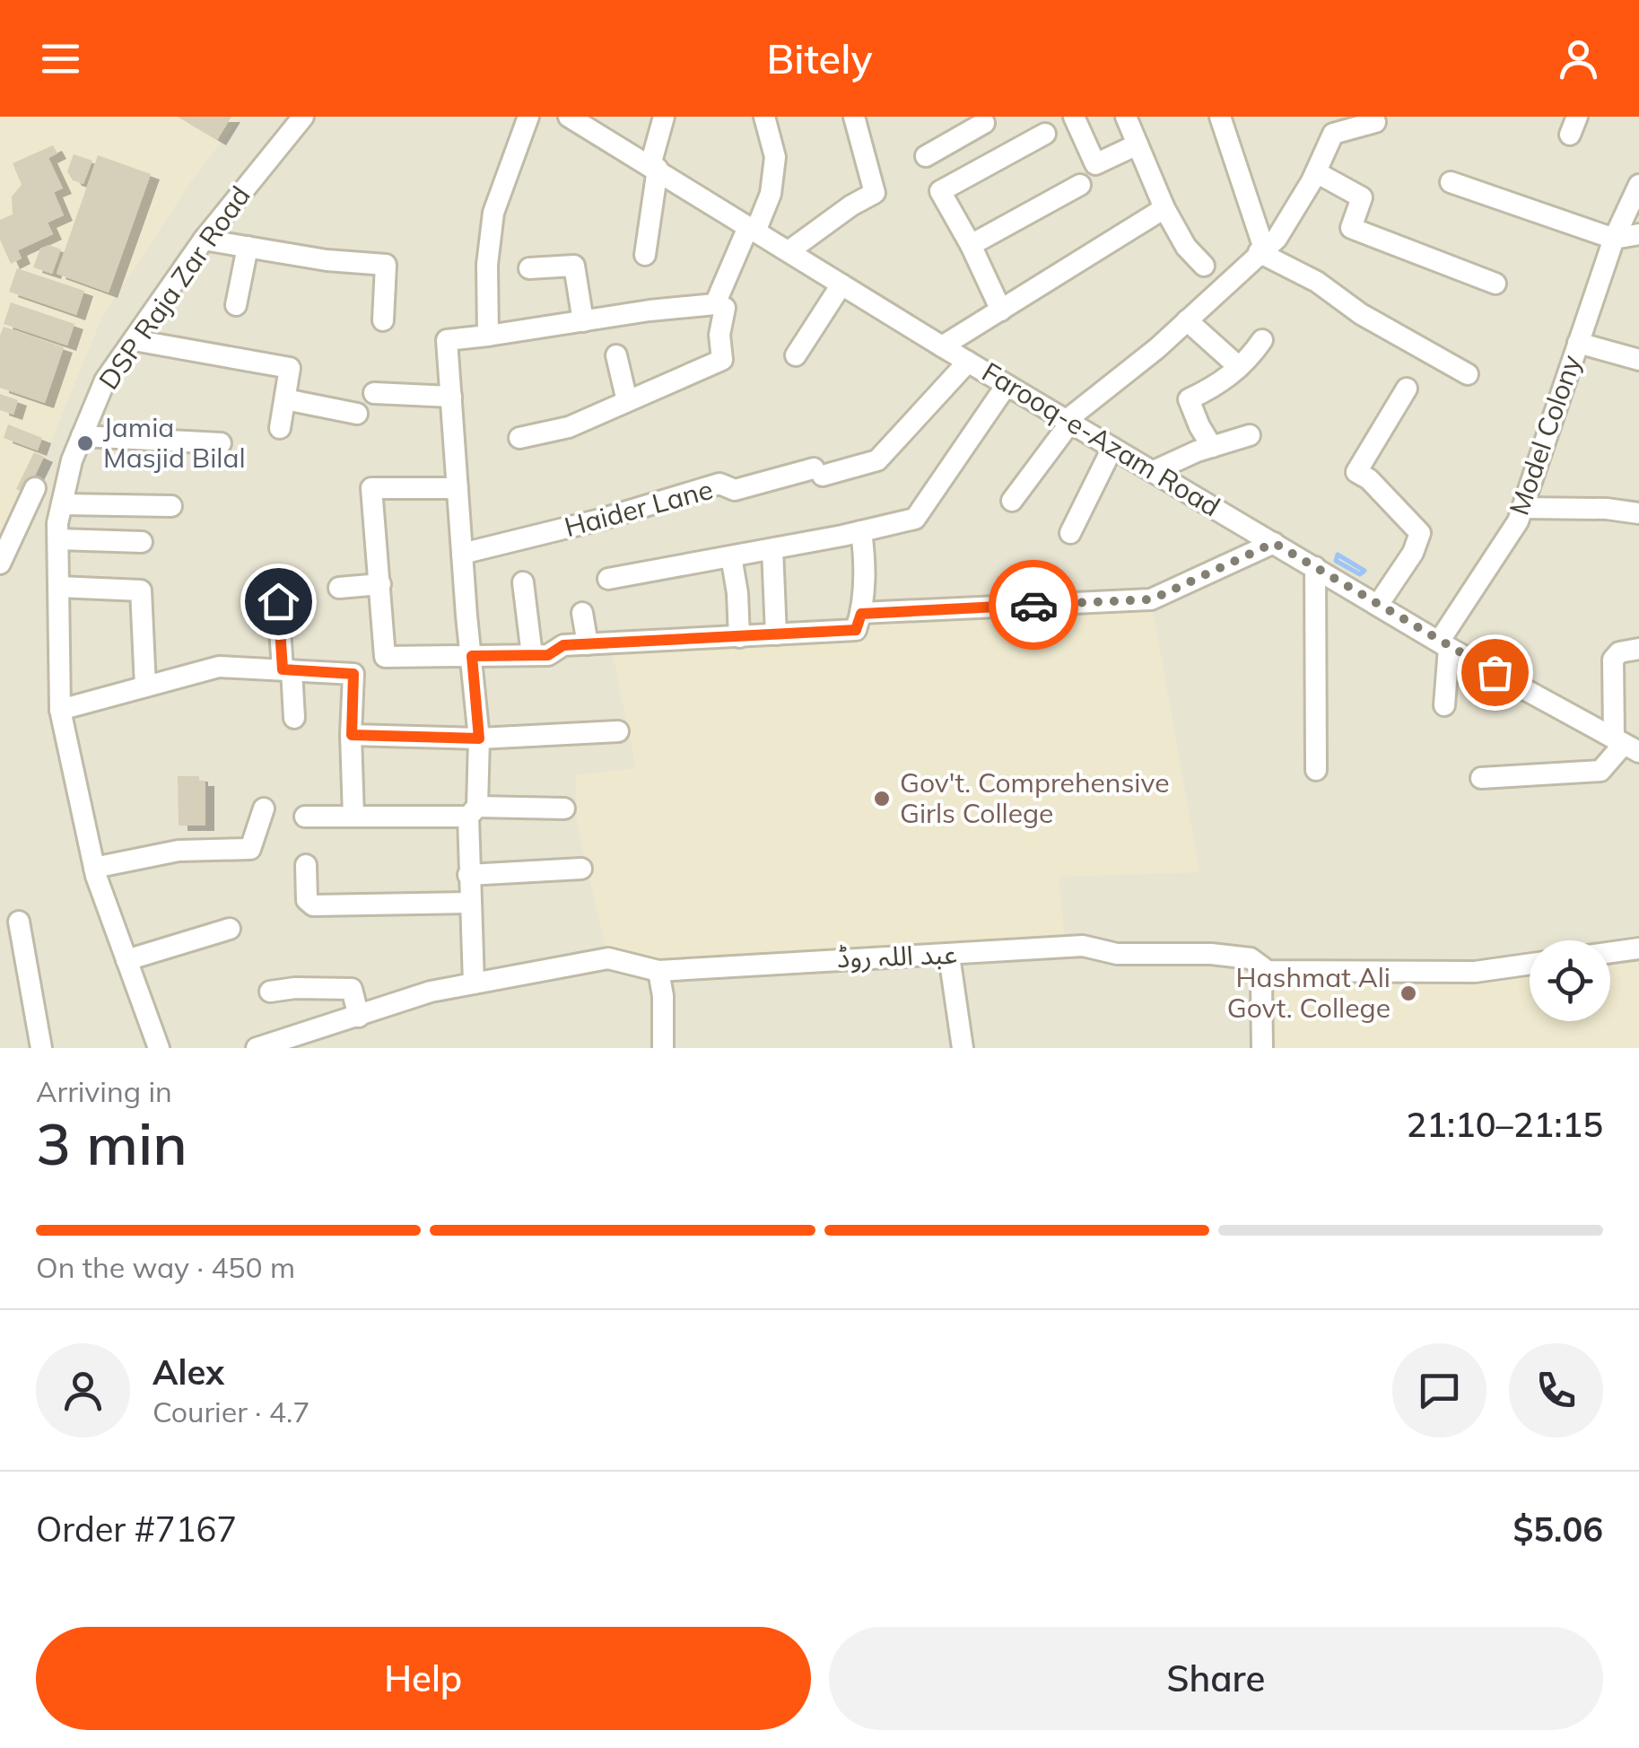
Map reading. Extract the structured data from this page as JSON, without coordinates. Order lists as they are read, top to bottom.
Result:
{
  "streets": {
    "street": [
      "DSP Raja Zar Road",
      "Model Colony",
      "Farooq-e-Azam Road",
      "Haider Lane",
      "عبد اللہ روڈ"
    ]
  },
  "crossings": [
    ["Model Colony", "Farooq-e-Azam Road"],
    ["Farooq-e-Azam Road", "Haider Lane"]
  ],
  "places": ["Jamia Masjid Bilal", "Gov't. Comprehensive Girls College", "Hashmat Ali Govt. College"],
  "page": {
    "header": "Bitely",
    "heading": ["3 min", "Arriving in", "21:10–21:15"],
    "panel": [
      "Alex",
      "Courier · 4.7",
      "Order #7167",
      "$5.06"
    ],
    "bar": "On the way · 450 m",
    "buttons": ["Help", "Share"]
  }
}
